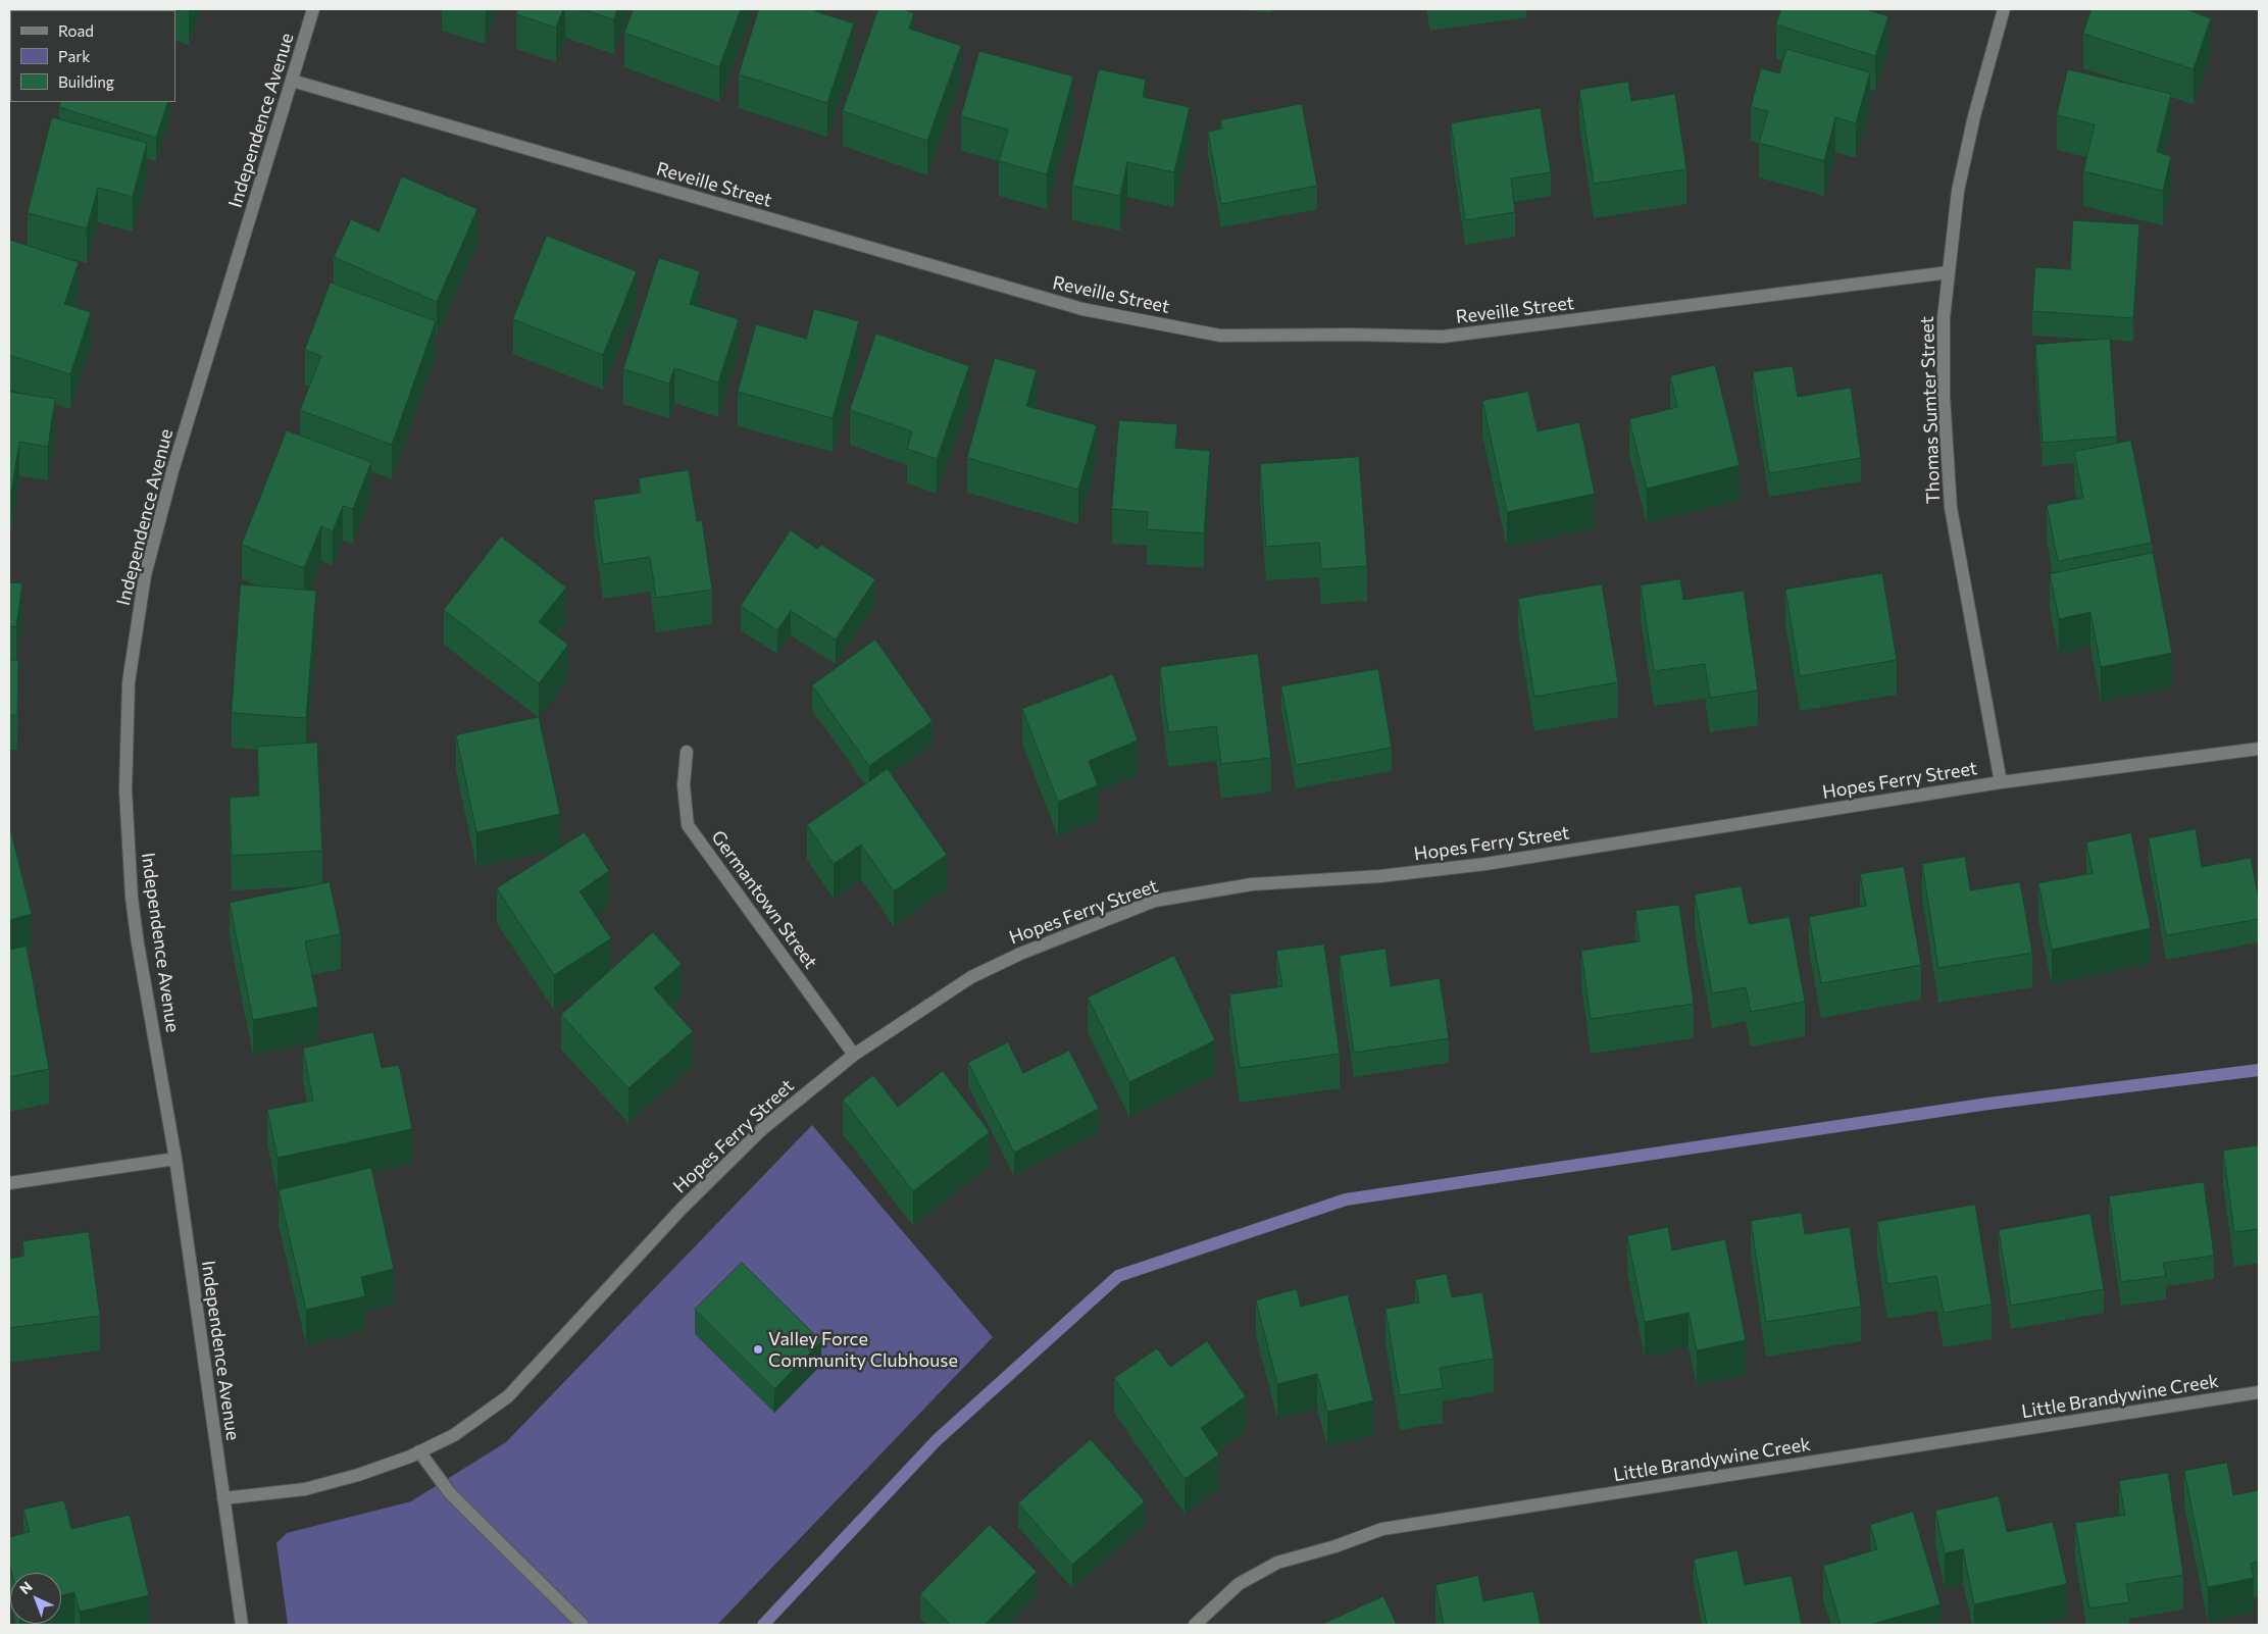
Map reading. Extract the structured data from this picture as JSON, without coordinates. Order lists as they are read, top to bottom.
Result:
{
  "streets": {
    "street": [
      "Independence Avenue",
      "Reveille Street",
      "Thomas Sumter Street",
      "Hopes Ferry Street",
      "Germantown Street",
      "Little Brandywine Creek"
    ]
  },
  "crossings": [
    ["Independence Avenue", "Reveille Street"],
    ["Independence Avenue", "Hopes Ferry Street"],
    ["Reveille Street", "Thomas Sumter Street"],
    ["Thomas Sumter Street", "Hopes Ferry Street"],
    ["Hopes Ferry Street", "Germantown Street"]
  ],
  "places": ["Valley Force Community Clubhouse"],
  "legend": ["Road", "Park", "Building"],
  "north": "top left"
}
